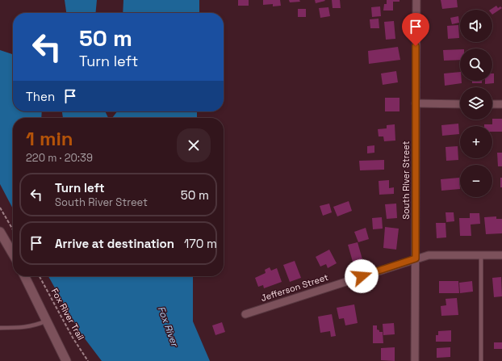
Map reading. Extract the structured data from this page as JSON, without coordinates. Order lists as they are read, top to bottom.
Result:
{
  "streets": {
    "street": ["South River Street", "Jefferson Street"],
    "path": ["Fox River Trail"]
  },
  "crossings": [
    ["South River Street", "Jefferson Street"]
  ],
  "water": ["Fox River"],
  "page": {
    "map_buttons": ["+", "−"],
    "turn": ["50 m", "Turn left"],
    "then": "Then",
    "heading": ["1 min", "220 m · 20:39"],
    "list": [
      {
        "name": "Turn left",
        "note": "South River Street",
        "value": "50 m"
      },
      {
        "name": "Arrive at destination",
        "value": "170 m"
      }
    ]
  }
}
